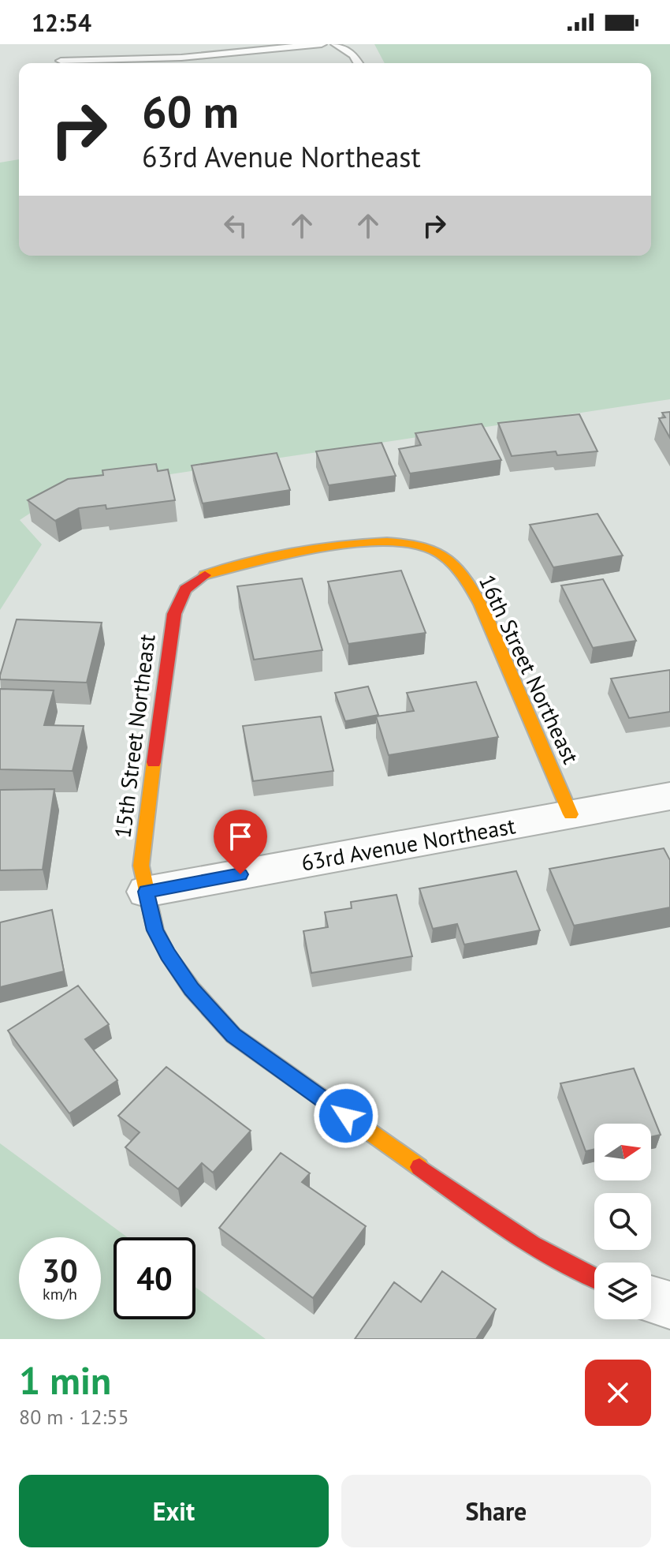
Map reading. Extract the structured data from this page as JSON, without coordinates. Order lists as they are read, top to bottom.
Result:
{
  "streets": {
    "street": ["16th Street Northeast", "15th Street Northeast", "63rd Avenue Northeast"]
  },
  "crossings": [
    ["16th Street Northeast", "15th Street Northeast"],
    ["16th Street Northeast", "63rd Avenue Northeast"],
    ["15th Street Northeast", "63rd Avenue Northeast"]
  ],
  "north": "right",
  "page": {
    "status": "12:54",
    "turn": ["60 m", "63rd Avenue Northeast"],
    "speed": "30 km/h",
    "limit": "40",
    "heading": ["1 min", "80 m · 12:55"],
    "buttons": ["Exit", "Share"]
  }
}
